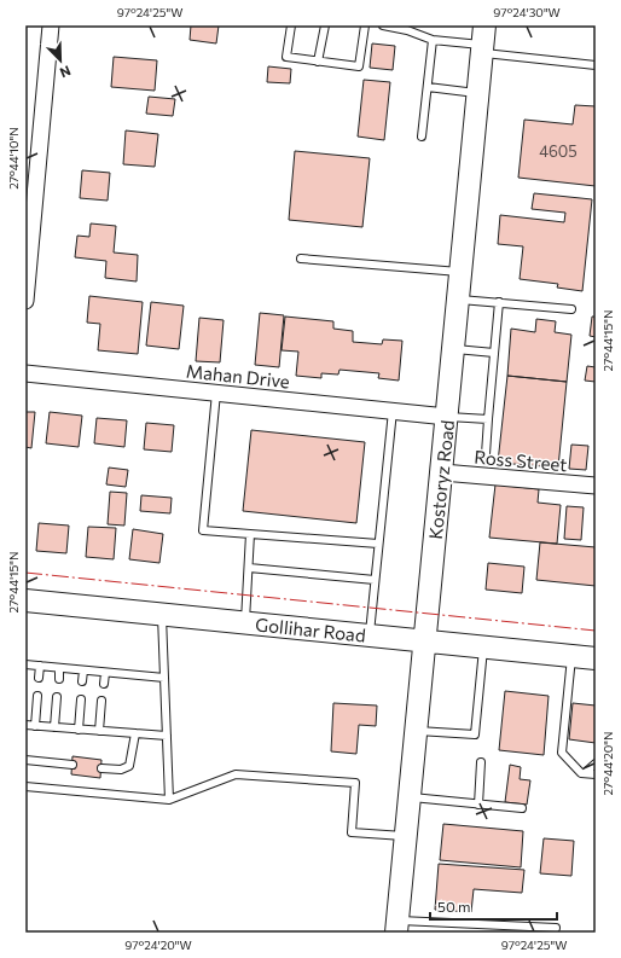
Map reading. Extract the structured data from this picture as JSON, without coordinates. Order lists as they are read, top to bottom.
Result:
{
  "streets": {
    "main road": ["Kostoryz Road", "Gollihar Road"],
    "street": ["Mahan Drive", "Ross Street"]
  },
  "crossings": [
    ["Mahan Drive", "Kostoryz Road"],
    ["Ross Street", "Kostoryz Road"],
    ["Kostoryz Road", "Gollihar Road"]
  ],
  "house_numbers": ["4605"],
  "scale_bar": "50 m",
  "north": "bottom right",
  "coordinates": [
    "97°24'25\"W",
    "97°24'30\"W",
    "27°44'10\"N",
    "27°44'15\"N",
    "27°44'20\"N",
    "97°24'20\"W"
  ]
}
